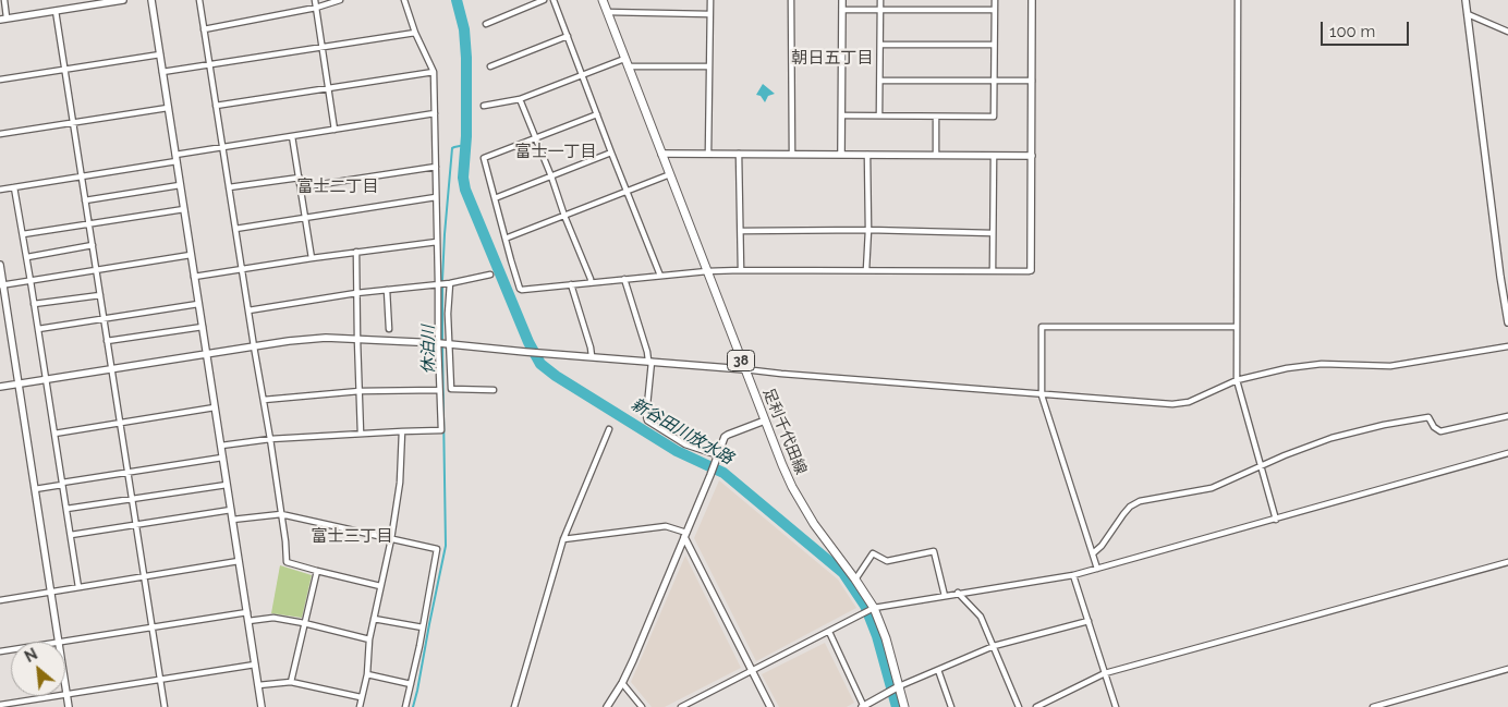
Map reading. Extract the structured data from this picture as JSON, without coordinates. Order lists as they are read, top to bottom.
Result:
{
  "streets": {
    "main road": ["38", "足利千代田線"]
  },
  "districts": [
    "朝日五丁目",
    "富士一丁目",
    "富士二丁目",
    "富士三丁目"
  ],
  "water": ["休泊川", "新谷田川放水路"],
  "scale_bar": "100 m",
  "north": "top left"
}
